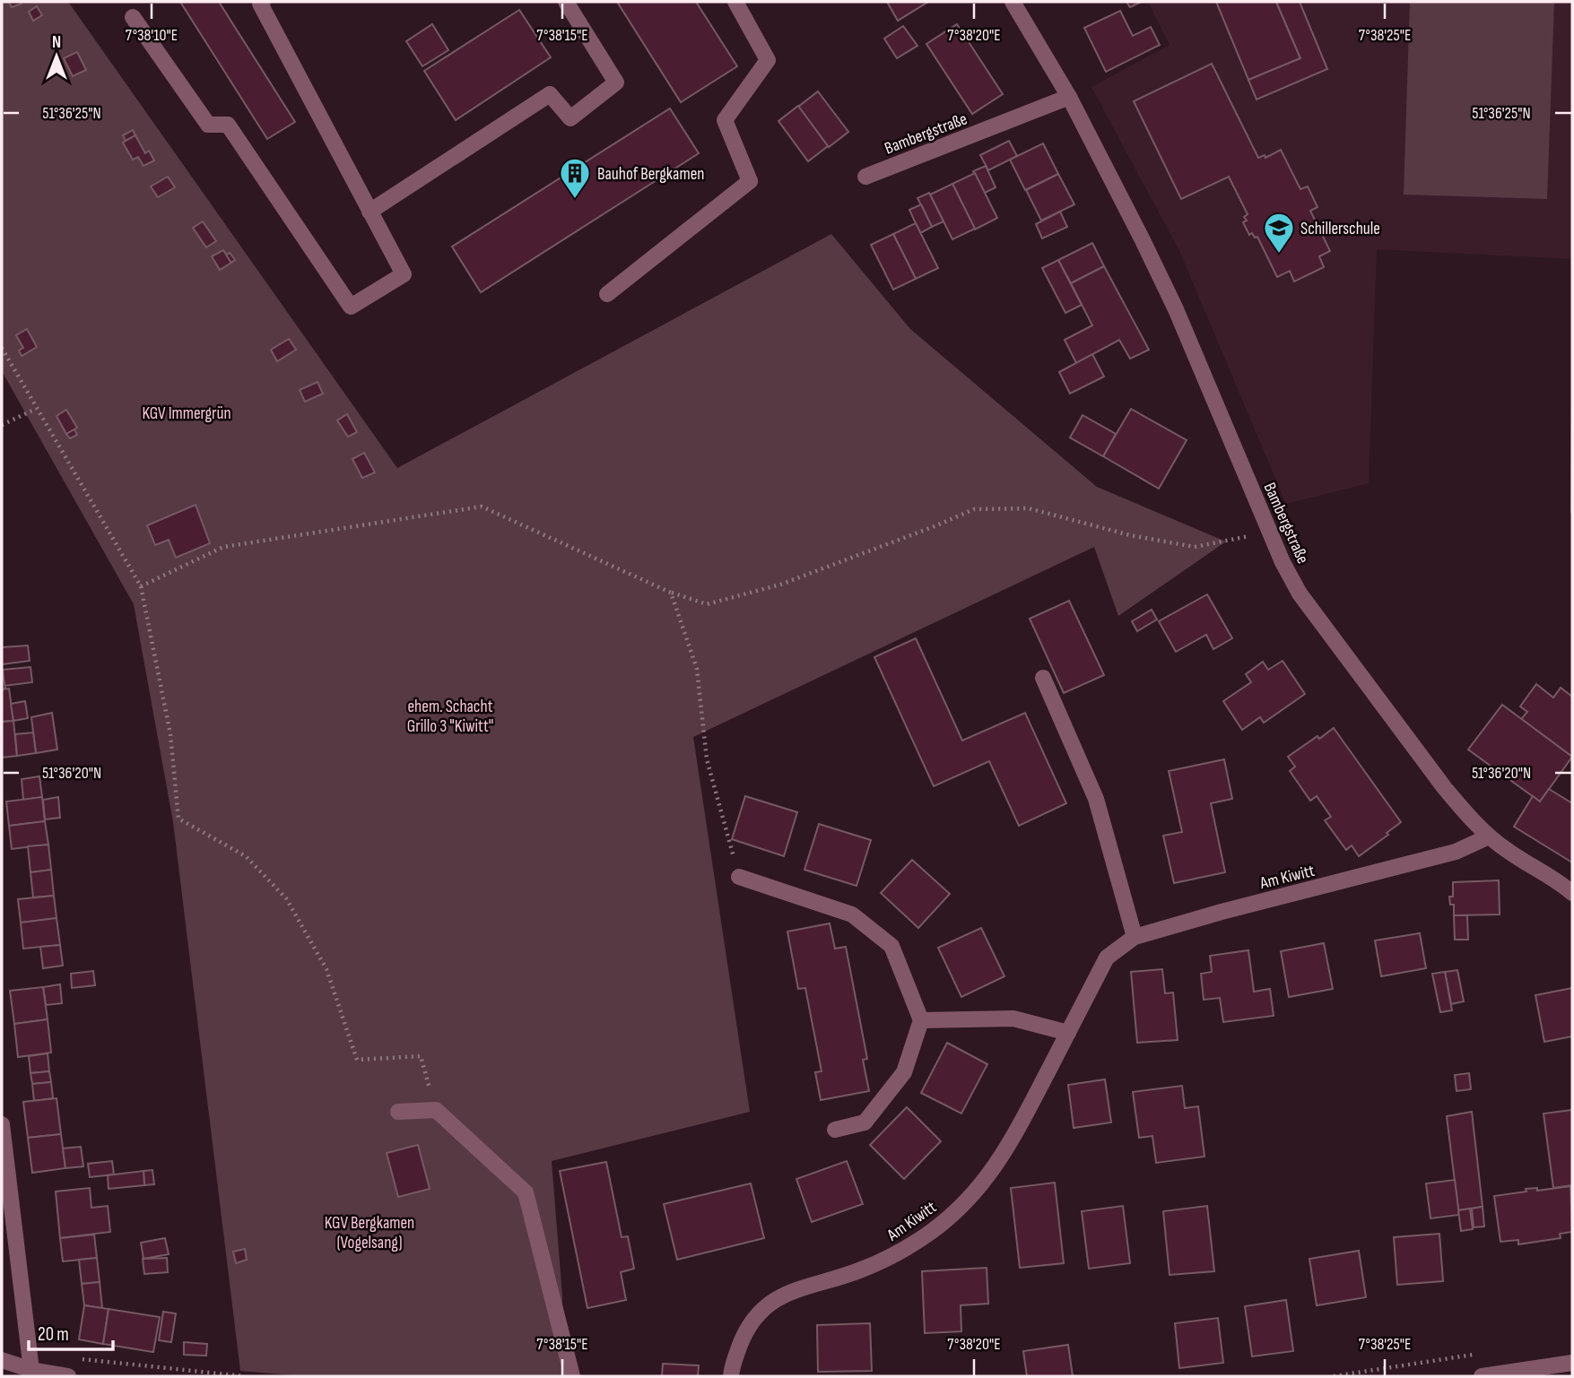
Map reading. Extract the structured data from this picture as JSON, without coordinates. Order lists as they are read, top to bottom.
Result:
{
  "streets": {
    "street": ["Bambergstraße", "Am Kiwitt"]
  },
  "crossings": [
    ["Bambergstraße", "Am Kiwitt"]
  ],
  "parks": ["KGV Immergrün", "ehem. Schacht Grillo 3 \"Kiwitt\"", "KGV Bergkamen (Vogelsang)"],
  "places": {
    "building": ["Bauhof Bergkamen"],
    "school or university": ["Schillerschule"]
  },
  "scale_bar": "20 m",
  "north": "top",
  "coordinates": [
    "7°38'10\"E",
    "7°38'15\"E",
    "7°38'20\"E",
    "7°38'25\"E",
    "51°36'25\"N",
    "51°36'20\"N"
  ]
}
